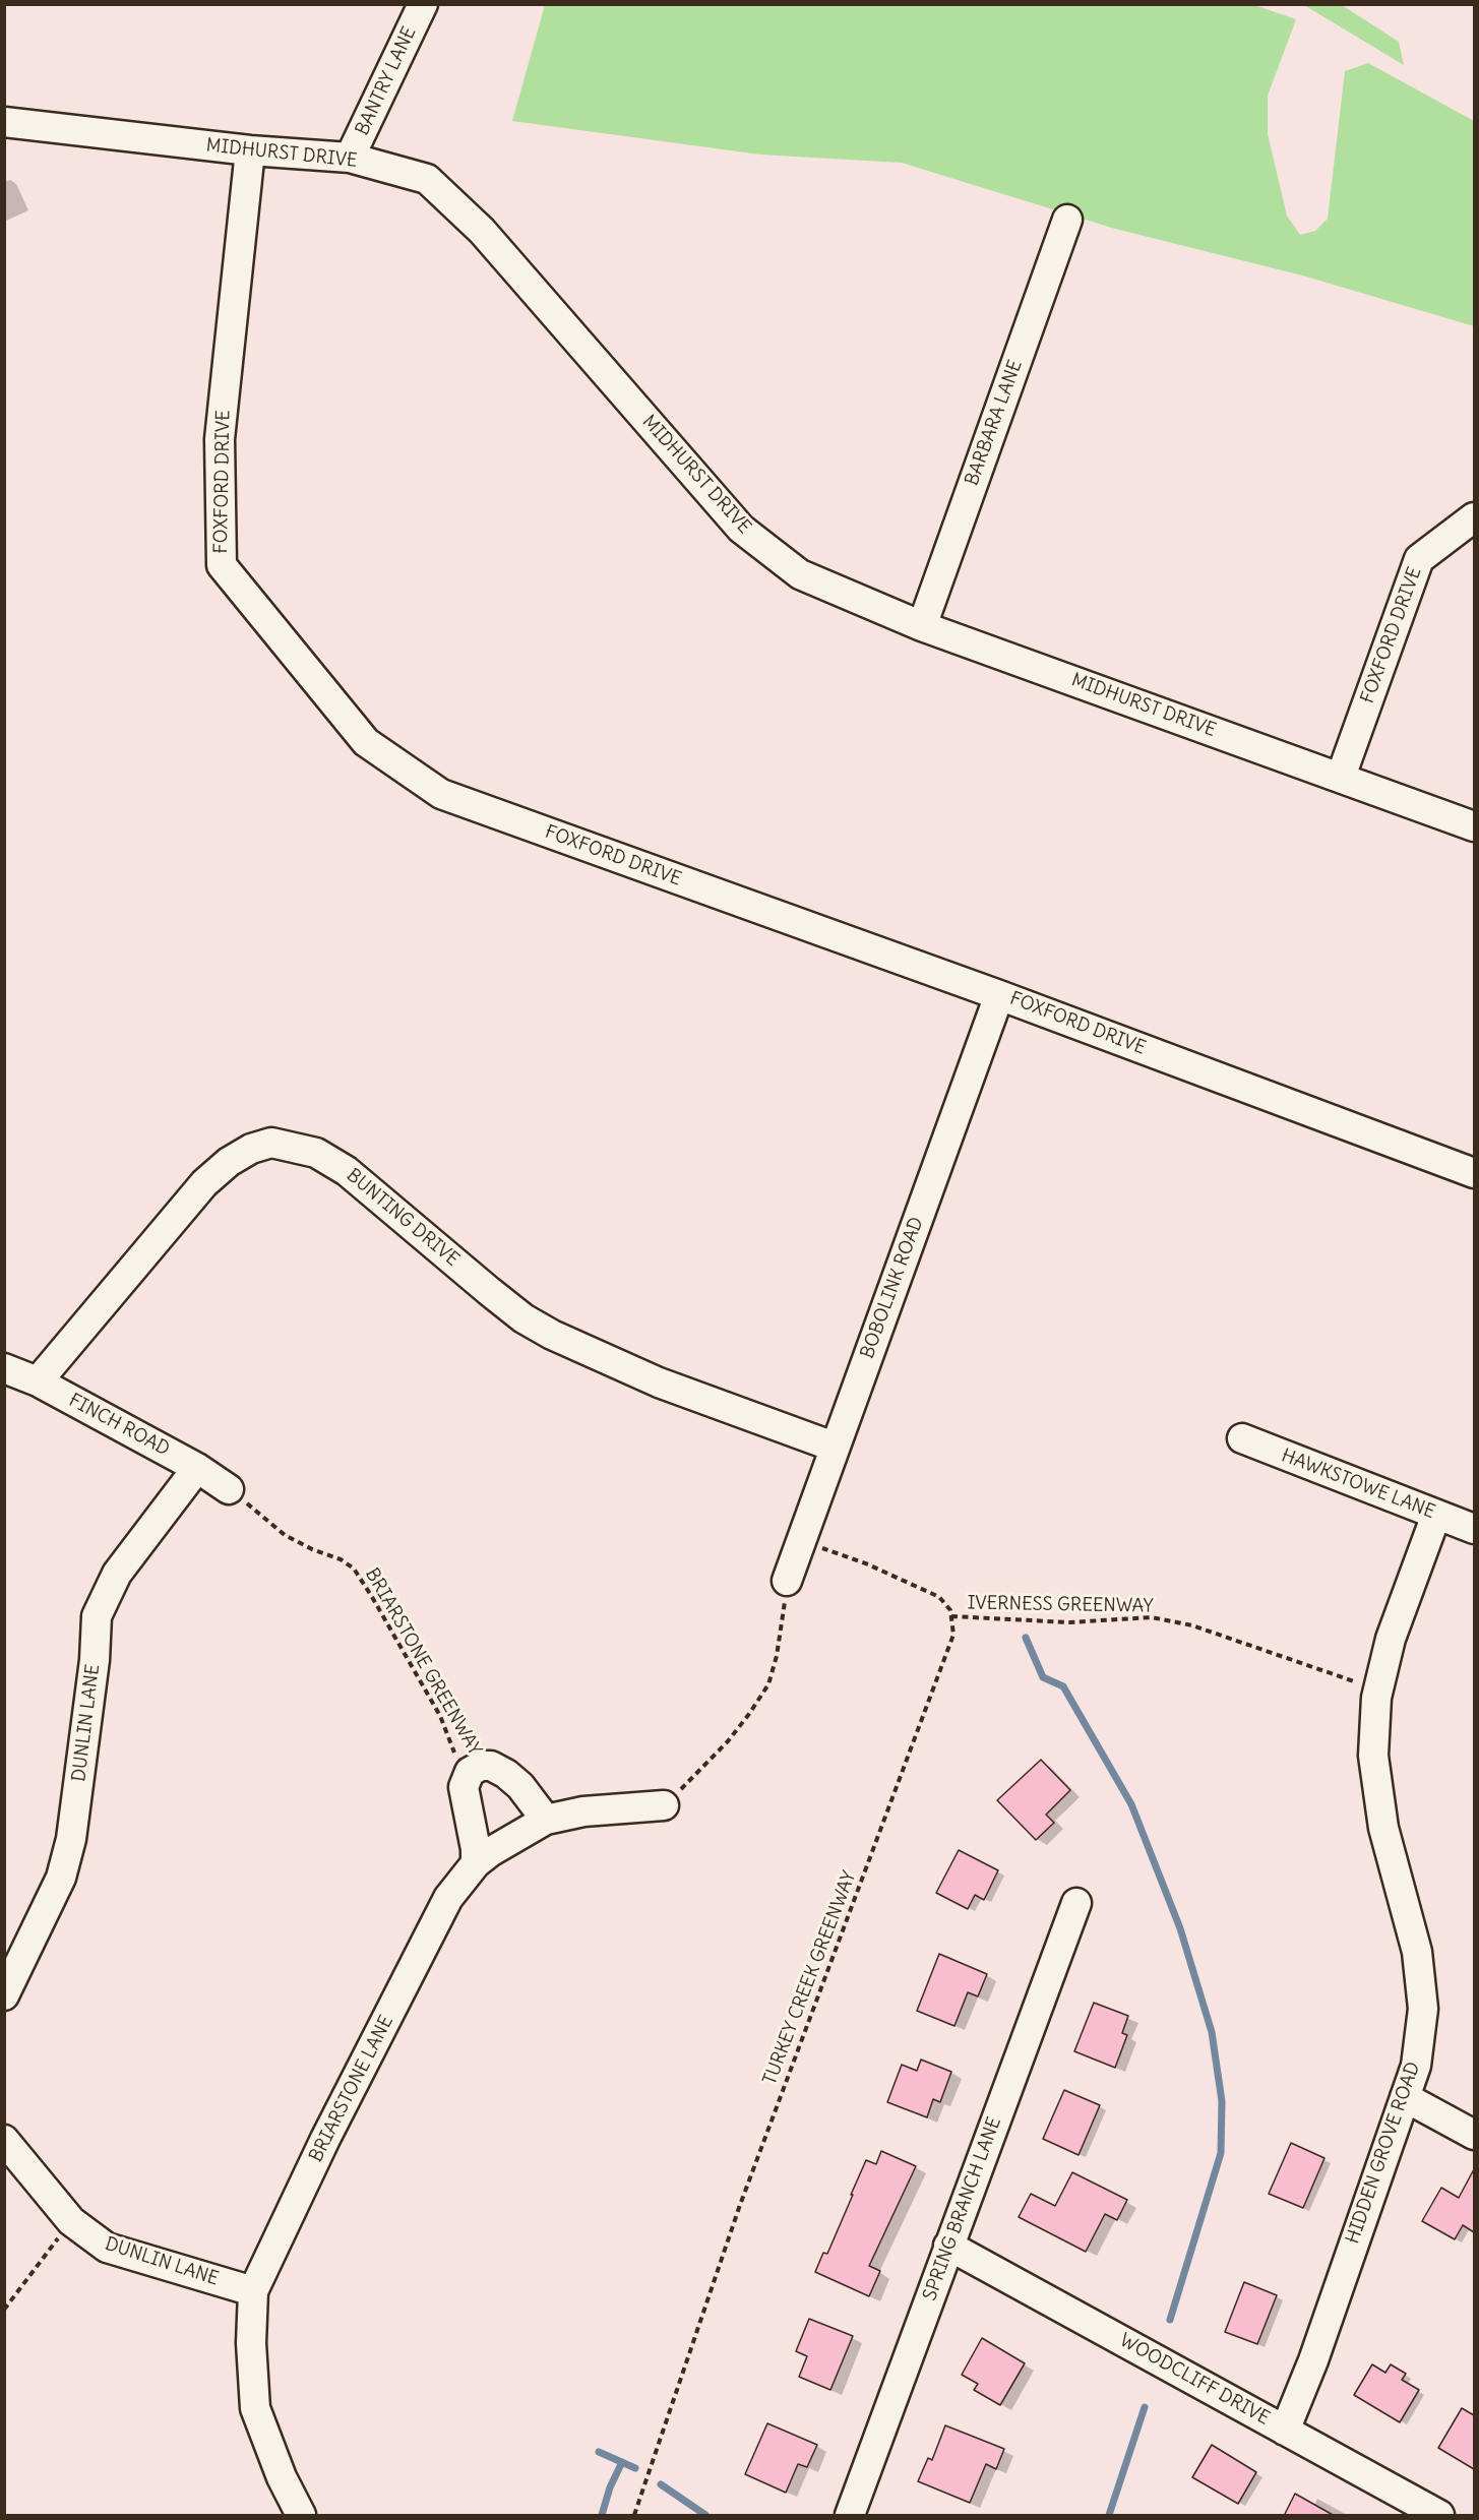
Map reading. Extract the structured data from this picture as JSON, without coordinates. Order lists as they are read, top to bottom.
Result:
{
  "streets": {
    "street": [
      "BANTRY LANE",
      "MIDHURST DRIVE",
      "BARBARA LANE",
      "FOXFORD DRIVE",
      "BUNTING DRIVE",
      "BOBOLINK ROAD",
      "FINCH ROAD",
      "HAWKSTOWE LANE",
      "DUNLIN LANE",
      "BRIARSTONE LANE",
      "HIDDEN GROVE ROAD",
      "SPRING BRANCH LANE",
      "WOODCLIFF DRIVE"
    ],
    "path": ["IVERNESS GREENWAY", "BRIARSTONE GREENWAY", "TURKEY CREEK GREENWAY"]
  },
  "crossings": [
    ["BANTRY LANE", "MIDHURST DRIVE"],
    ["MIDHURST DRIVE", "BARBARA LANE"],
    ["MIDHURST DRIVE", "FOXFORD DRIVE"],
    ["FOXFORD DRIVE", "BOBOLINK ROAD"],
    ["BUNTING DRIVE", "BOBOLINK ROAD"],
    ["BUNTING DRIVE", "FINCH ROAD"],
    ["FINCH ROAD", "BRIARSTONE GREENWAY"],
    ["FINCH ROAD", "DUNLIN LANE"],
    ["HAWKSTOWE LANE", "HIDDEN GROVE ROAD"],
    ["IVERNESS GREENWAY", "TURKEY CREEK GREENWAY"],
    ["IVERNESS GREENWAY", "HIDDEN GROVE ROAD"],
    ["DUNLIN LANE", "BRIARSTONE LANE"],
    ["HIDDEN GROVE ROAD", "WOODCLIFF DRIVE"],
    ["SPRING BRANCH LANE", "WOODCLIFF DRIVE"]
  ]
}
